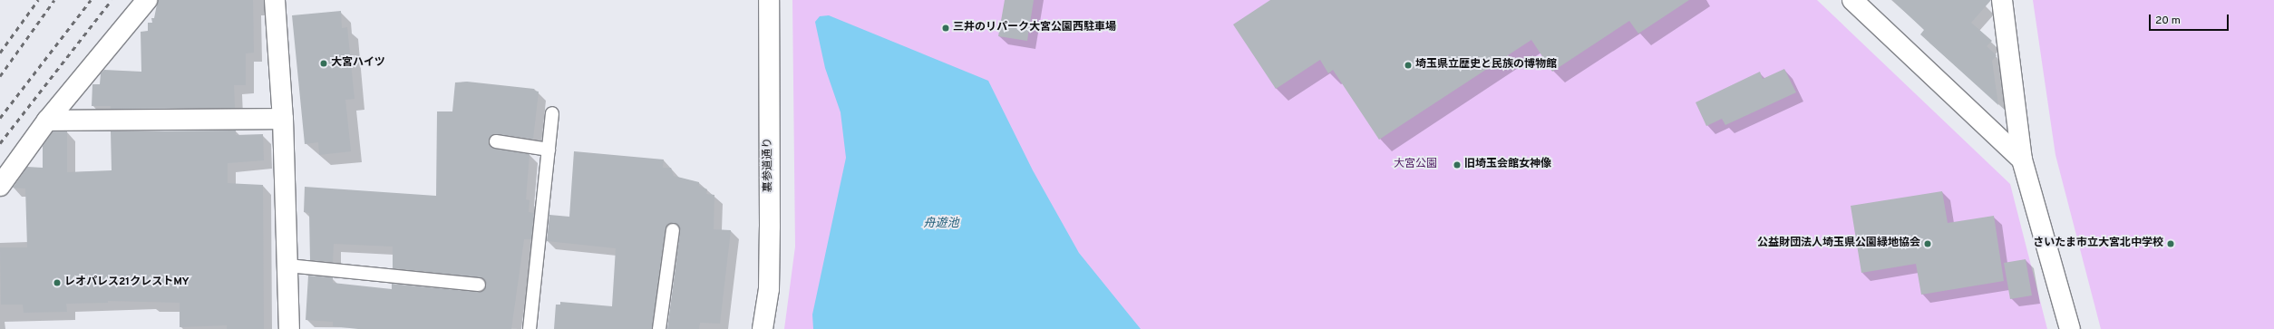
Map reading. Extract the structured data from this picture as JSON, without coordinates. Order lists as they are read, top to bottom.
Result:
{
  "streets": {
    "street": ["裏参道通り"]
  },
  "water": ["舟遊池"],
  "parks": ["大宮公園"],
  "places": [
    "三井のリパーク大宮公園西駐車場",
    "大宮ハイツ",
    "埼玉県立歴史と民族の博物館",
    "旧埼玉会館女神像",
    "公益財団法人埼玉県公園緑地協会",
    "さいたま市立大宮北中学校",
    "レオパレス21クレストMY"
  ],
  "scale_bar": "20 m"
}
